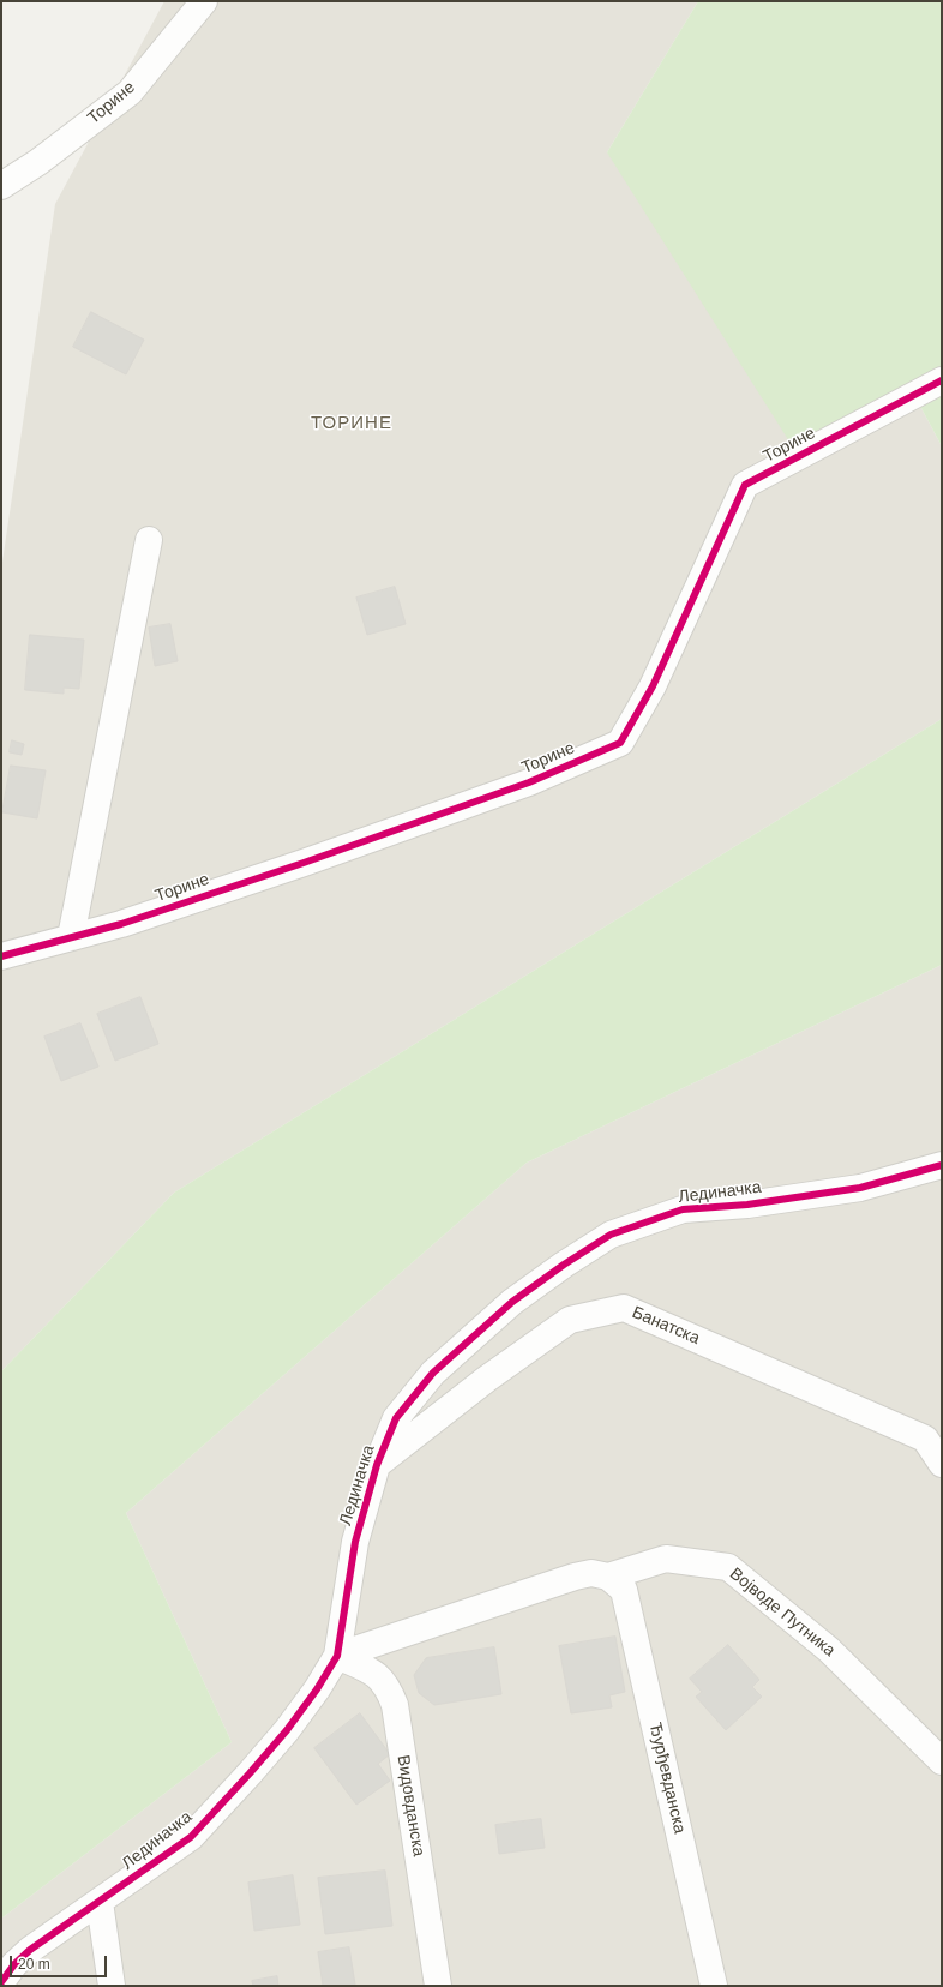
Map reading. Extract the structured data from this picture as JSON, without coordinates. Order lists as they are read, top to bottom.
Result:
{
  "streets": {
    "street": [
      "Торине",
      "Лединачка",
      "Банатска",
      "Војводе Путника",
      "Ђурђевданска",
      "Видовданска"
    ]
  },
  "crossings": [
    ["Лединачка", "Банатска"],
    ["Лединачка", "Војводе Путника"],
    ["Лединачка", "Видовданска"],
    ["Војводе Путника", "Ђурђевданска"],
    ["Војводе Путника", "Видовданска"]
  ],
  "districts": ["ТОРИНЕ"],
  "scale_bar": "20 m"
}
